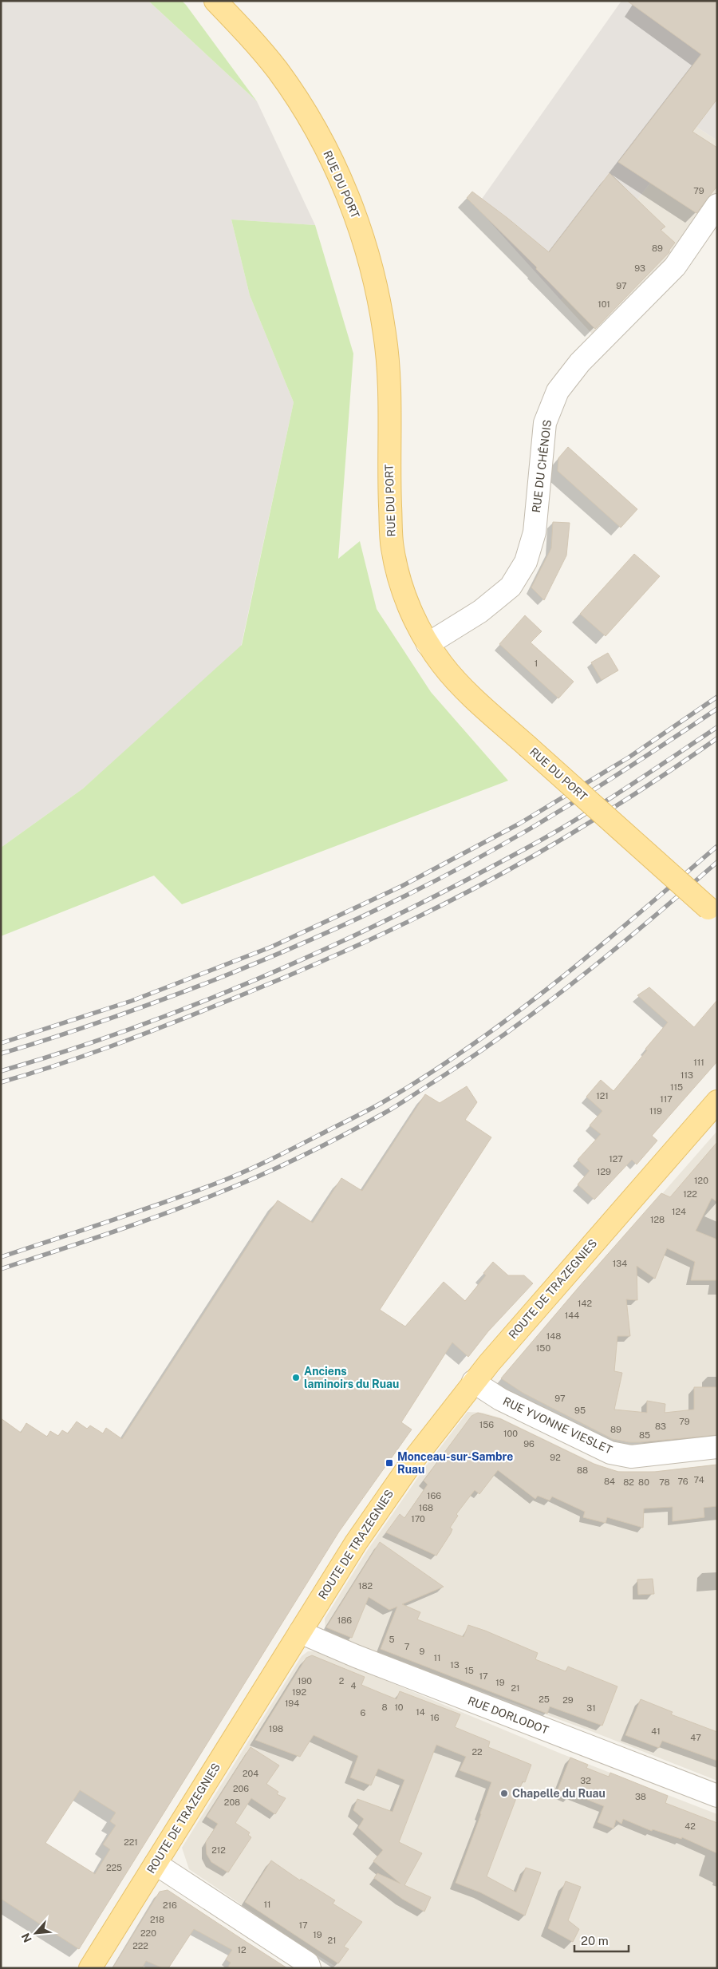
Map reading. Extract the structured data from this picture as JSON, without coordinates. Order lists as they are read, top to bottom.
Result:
{
  "streets": {
    "main road": ["RUE DU PORT", "ROUTE DE TRAZEGNIES"],
    "street": ["RUE DU CHÊNOIS", "RUE YVONNE VIESLET", "RUE DORLODOT"]
  },
  "crossings": [
    ["RUE DU PORT", "RUE DU CHÊNOIS"],
    ["ROUTE DE TRAZEGNIES", "RUE YVONNE VIESLET"],
    ["ROUTE DE TRAZEGNIES", "RUE DORLODOT"]
  ],
  "places": {
    "other": ["Anciens laminoirs du Ruau", "Chapelle du Ruau"],
    "transit": ["Monceau-sur-Sambre Ruau"]
  },
  "house_numbers": [
    "79",
    "89",
    "93",
    "97",
    "101",
    "1",
    "111",
    "113",
    "115",
    "121",
    "117",
    "119",
    "127",
    "129",
    "120",
    "122",
    "124",
    "128",
    "134",
    "142",
    "144",
    "148",
    "150",
    "97",
    "95",
    "79",
    "156",
    "83",
    "89",
    "100",
    "85",
    "96",
    "92",
    "88",
    "74",
    "84",
    "76",
    "82",
    "80",
    "78",
    "166",
    "168",
    "170",
    "182",
    "186",
    "5",
    "7",
    "9",
    "11",
    "13",
    "15",
    "17",
    "190",
    "2",
    "19",
    "4",
    "21",
    "192",
    "25",
    "29",
    "194",
    "8",
    "10",
    "31",
    "14",
    "6",
    "16",
    "198",
    "41",
    "47",
    "22",
    "204",
    "32",
    "206",
    "38",
    "208",
    "42",
    "221",
    "212",
    "225",
    "11",
    "216",
    "218",
    "17",
    "220",
    "19",
    "21",
    "222",
    "12"
  ],
  "scale_bar": "20 m",
  "north": "bottom left"
}
